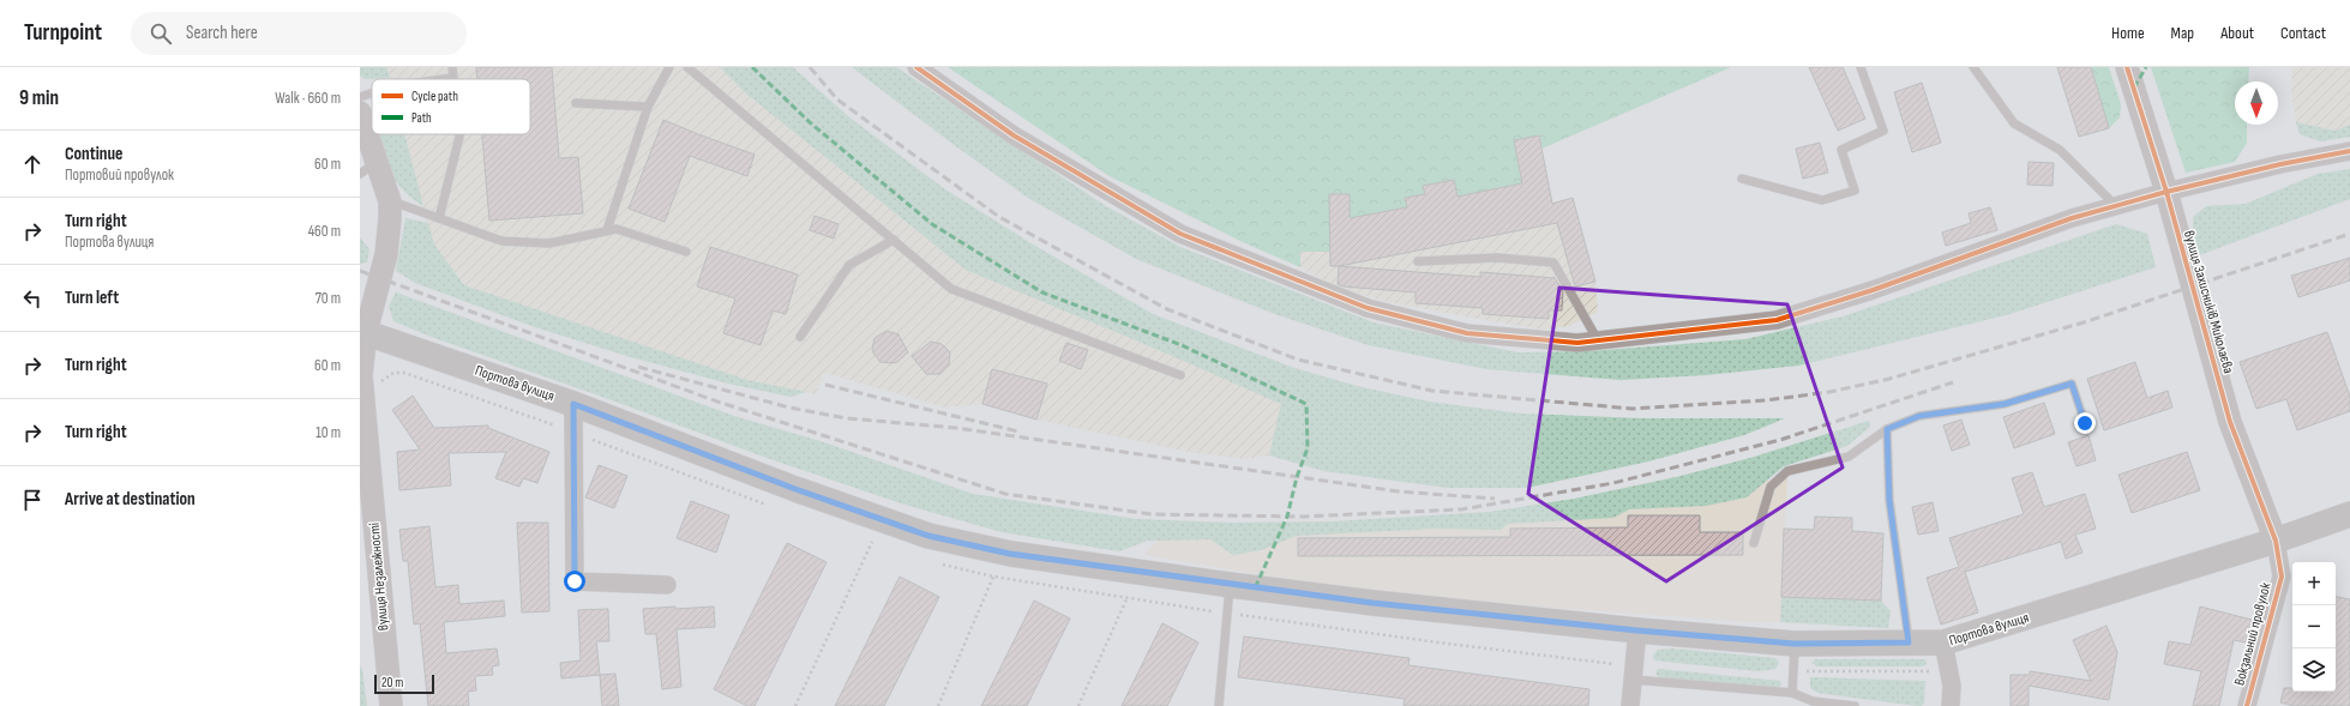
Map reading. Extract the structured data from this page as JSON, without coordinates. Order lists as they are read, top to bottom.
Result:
{
  "streets": {
    "main road": ["Портова вулиця"],
    "street": ["вулиця Захисників Миколаєва", "вулиця Незалежності", "Вокзальний провулок"]
  },
  "crossings": [
    ["вулиця Захисників Миколаєва", "Портова вулиця"],
    ["вулиця Захисників Миколаєва", "Вокзальний провулок"],
    ["Портова вулиця", "вулиця Незалежності"],
    ["Портова вулиця", "Вокзальний провулок"]
  ],
  "legend": ["Cycle path", "Path"],
  "scale_bar": "20 m",
  "north": "bottom",
  "page": {
    "header": "Turnpoint",
    "search": "Search here",
    "nav": [
      "Home",
      "Map",
      "About",
      "Contact"
    ],
    "heading": ["9 min", "Walk · 660 m"],
    "list": [
      ["Continue", "Портовий провулок", "60 m"],
      ["Turn right", "Портова вулиця", "460 m"],
      ["Turn left", "70 m"],
      ["Turn right", "60 m"],
      ["Turn right", "10 m"],
      "Arrive at destination"
    ],
    "map_buttons": ["+", "−"],
    "scale": "20 m"
  }
}
